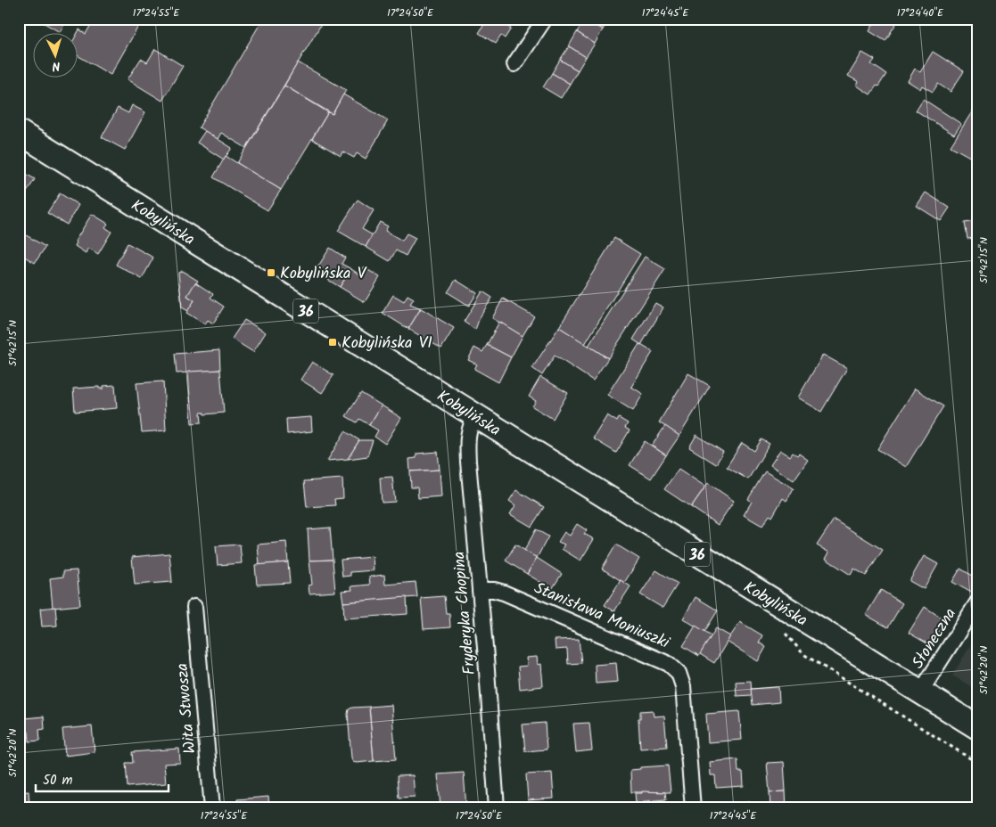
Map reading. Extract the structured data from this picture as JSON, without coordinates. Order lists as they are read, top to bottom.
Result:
{
  "streets": {
    "main road": ["Kobylińska", "36"],
    "street": [
      "Fryderyka Chopina",
      "Stanisława Moniuszki",
      "Słoneczna",
      "Wita Stwosza"
    ]
  },
  "crossings": [
    ["Kobylińska", "36"],
    ["Kobylińska", "Fryderyka Chopina"],
    ["Kobylińska", "Słoneczna"],
    ["36", "Słoneczna"],
    ["Fryderyka Chopina", "Stanisława Moniuszki"]
  ],
  "places": {
    "transit": ["Kobylińska V", "Kobylińska VI"]
  },
  "scale_bar": "50 m",
  "north": "bottom",
  "coordinates": [
    "17°24'55\"E",
    "17°24'50\"E",
    "17°24'45\"E",
    "17°24'40\"E",
    "51°42'15\"N",
    "51°42'20\"N"
  ]
}
